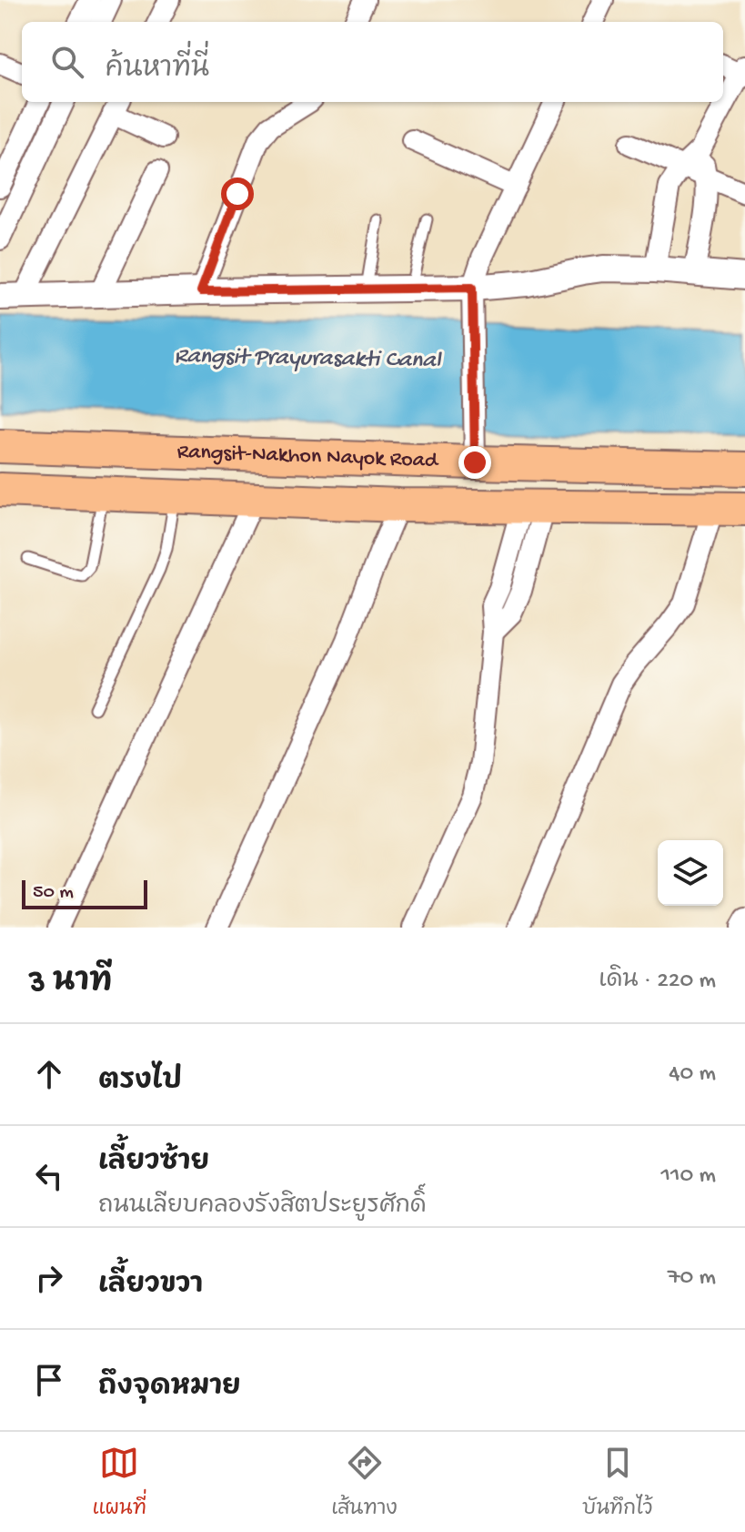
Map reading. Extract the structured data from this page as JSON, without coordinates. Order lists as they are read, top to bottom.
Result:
{
  "streets": {
    "main road": ["Rangsit-Nakhon Nayok Road"]
  },
  "water": ["Rangsit Prayurasakti Canal"],
  "scale_bar": "50 m",
  "page": {
    "search": "ค้นหาที่นี่",
    "scale": "50 m",
    "heading": ["3 นาที", "เดิน · 220 m"],
    "list": [
      ["ตรงไป", "40 m"],
      ["เลี้ยวซ้าย", "ถนนเลียบคลองรังสิตประยูรศักดิ์", "110 m"],
      ["เลี้ยวขวา", "70 m"],
      "ถึงจุดหมาย"
    ],
    "nav": ["แผนที่", "เส้นทาง", "บันทึกไว้"]
  }
}
